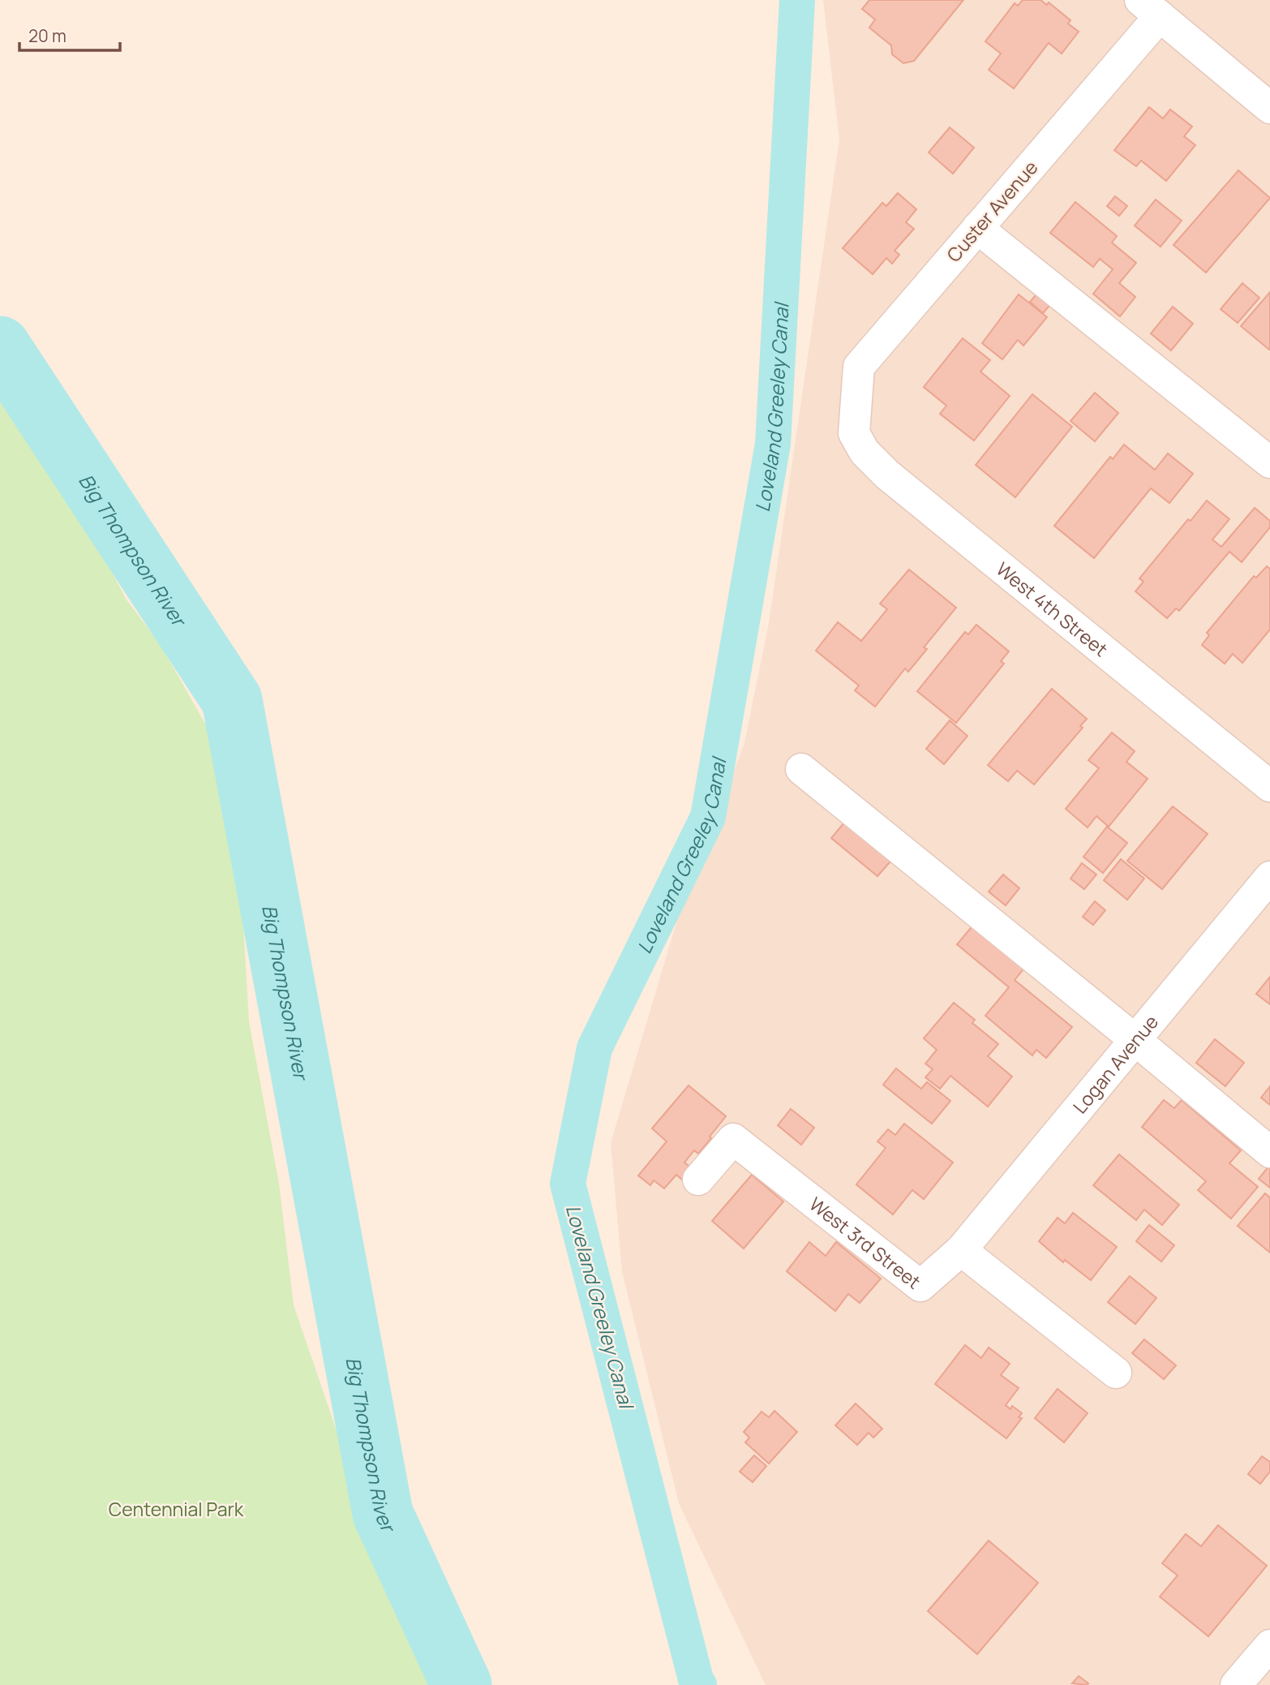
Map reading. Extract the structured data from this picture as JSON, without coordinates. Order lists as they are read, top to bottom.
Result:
{
  "streets": {
    "street": [
      "Custer Avenue",
      "West 4th Street",
      "Logan Avenue",
      "West 3rd Street"
    ]
  },
  "crossings": [
    ["Custer Avenue", "West 4th Street"],
    ["Logan Avenue", "West 3rd Street"]
  ],
  "water": ["Loveland Greeley Canal", "Big Thompson River"],
  "parks": ["Centennial Park"],
  "scale_bar": "20 m"
}
